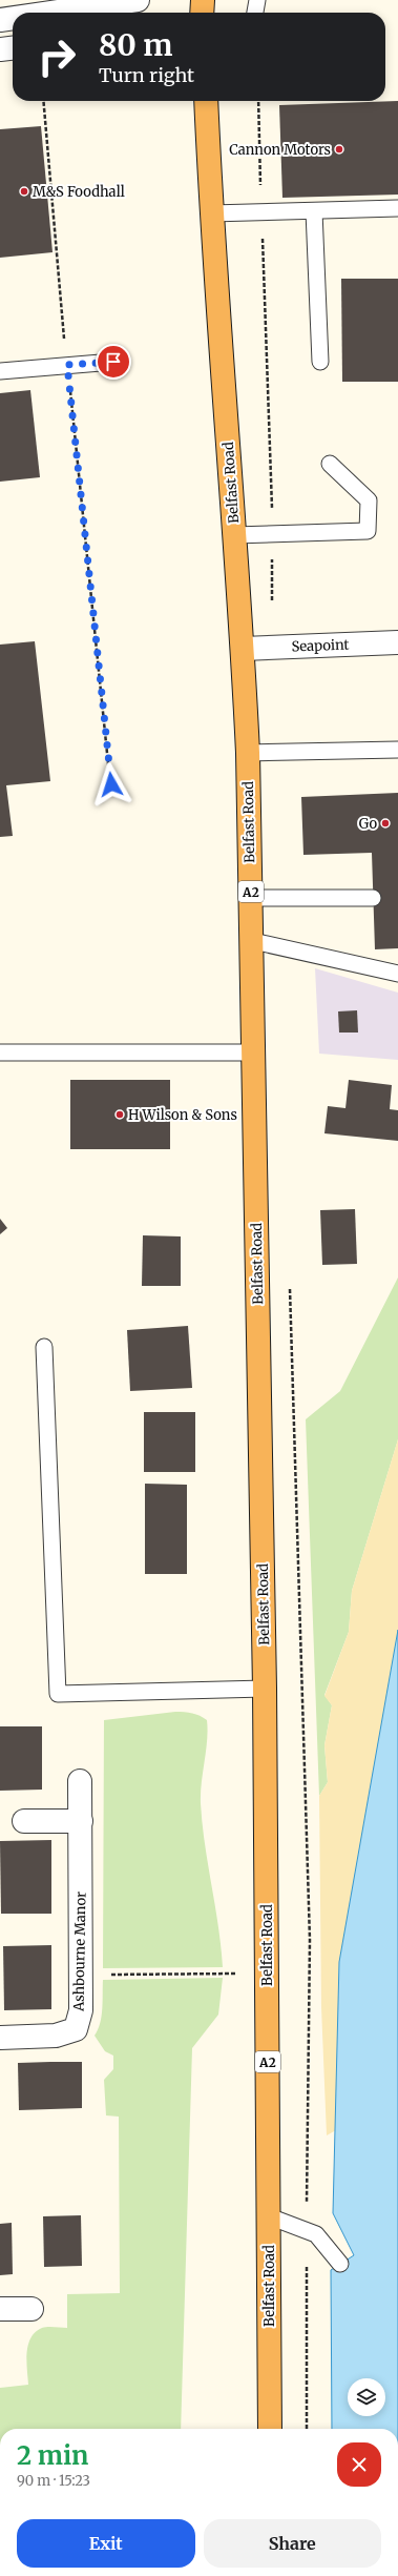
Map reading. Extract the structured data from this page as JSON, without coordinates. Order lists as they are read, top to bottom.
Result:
{
  "streets": {
    "highway": ["Belfast Road", "A2"],
    "street": ["Seapoint", "Ashbourne Manor"]
  },
  "crossings": [
    ["Belfast Road", "Seapoint"]
  ],
  "places": [
    "Cannon Motors",
    "M&S Foodhall",
    "Go",
    "H Wilson & Sons"
  ],
  "page": {
    "turn": ["80 m", "Turn right"],
    "heading": ["2 min", "90 m · 15:23"],
    "buttons": ["Exit", "Share"]
  }
}
